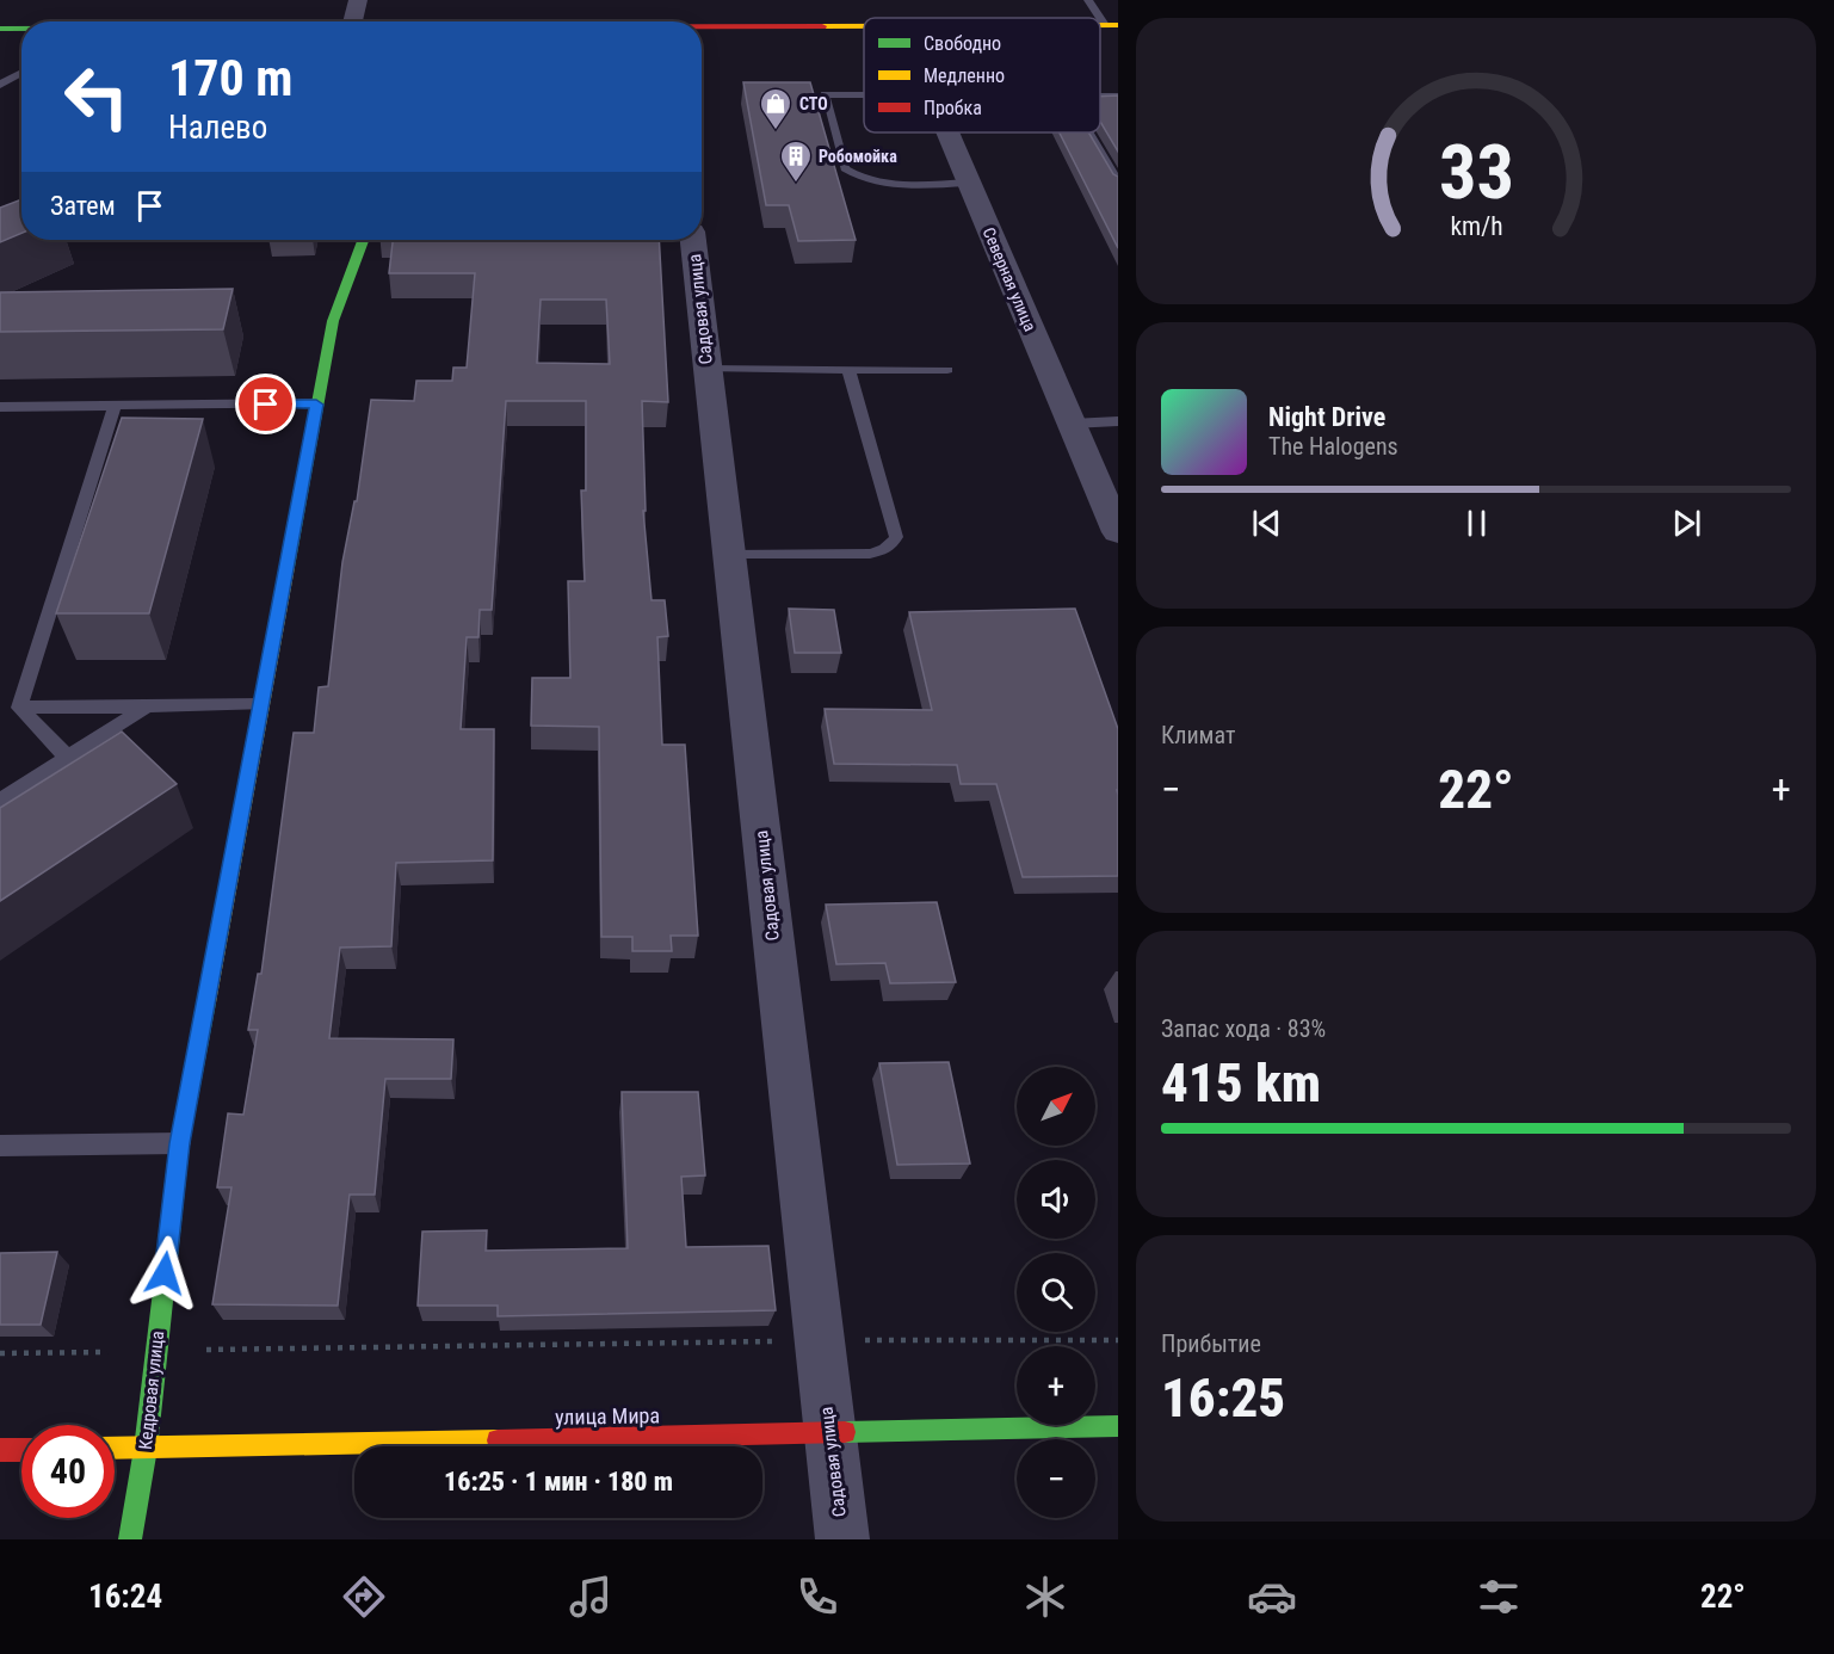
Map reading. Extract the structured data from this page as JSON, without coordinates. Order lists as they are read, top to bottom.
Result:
{
  "streets": {
    "street": [
      "Северная улица",
      "Садовая улица",
      "Кедровая улица",
      "улица Мира"
    ]
  },
  "crossings": [
    ["Садовая улица", "улица Мира"],
    ["Кедровая улица", "улица Мира"]
  ],
  "places": {
    "shop": ["СТО"],
    "building": ["Робомойка"]
  },
  "legend": ["Свободно", "Медленно", "Пробка"],
  "north": "top right",
  "page": {
    "turn": ["170 m", "Налево"],
    "then": "Затем",
    "song": ["Night Drive", "The Halogens"],
    "tile": [
      "Климат",
      ["Запас хода · 83%", "415 km"],
      ["Прибытие", "16:25"]
    ],
    "heat": ["−", "22°", "+"],
    "map_buttons": ["+", "−"],
    "limit": "40",
    "trip": "16:25 · 1 мин · 180 m",
    "tabs": ["16:24", "22°"],
    "gauge": ["33", "km/h"]
  }
}
